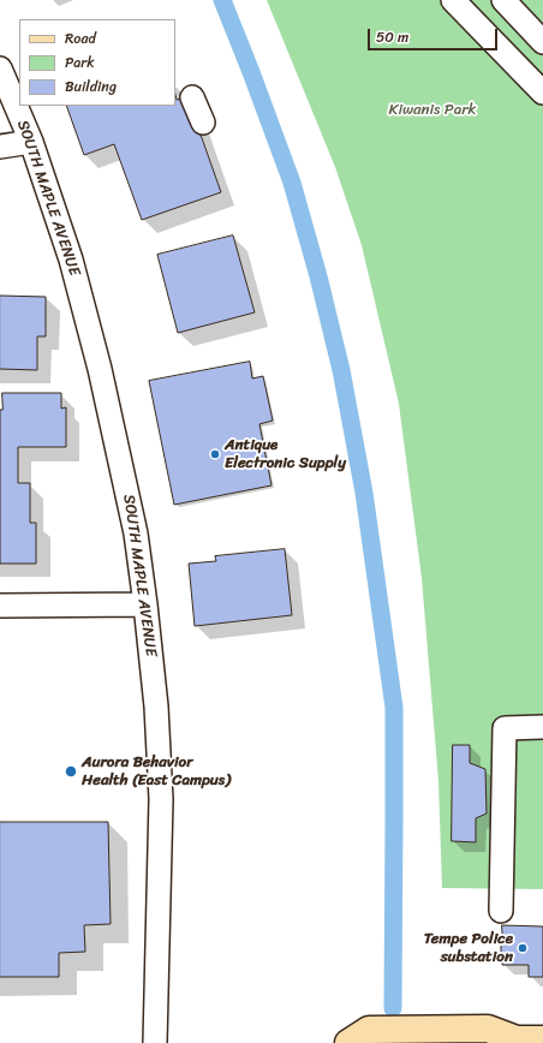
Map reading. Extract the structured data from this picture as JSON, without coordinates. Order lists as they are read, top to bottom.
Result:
{
  "streets": {
    "street": ["SOUTH MAPLE AVENUE"]
  },
  "parks": ["Kiwanis Park"],
  "places": ["Antique Electronic Supply", "Aurora Behavior Health (East Campus)", "Tempe Police substation"],
  "legend": ["Road", "Park", "Building"],
  "scale_bar": "50 m"
}
